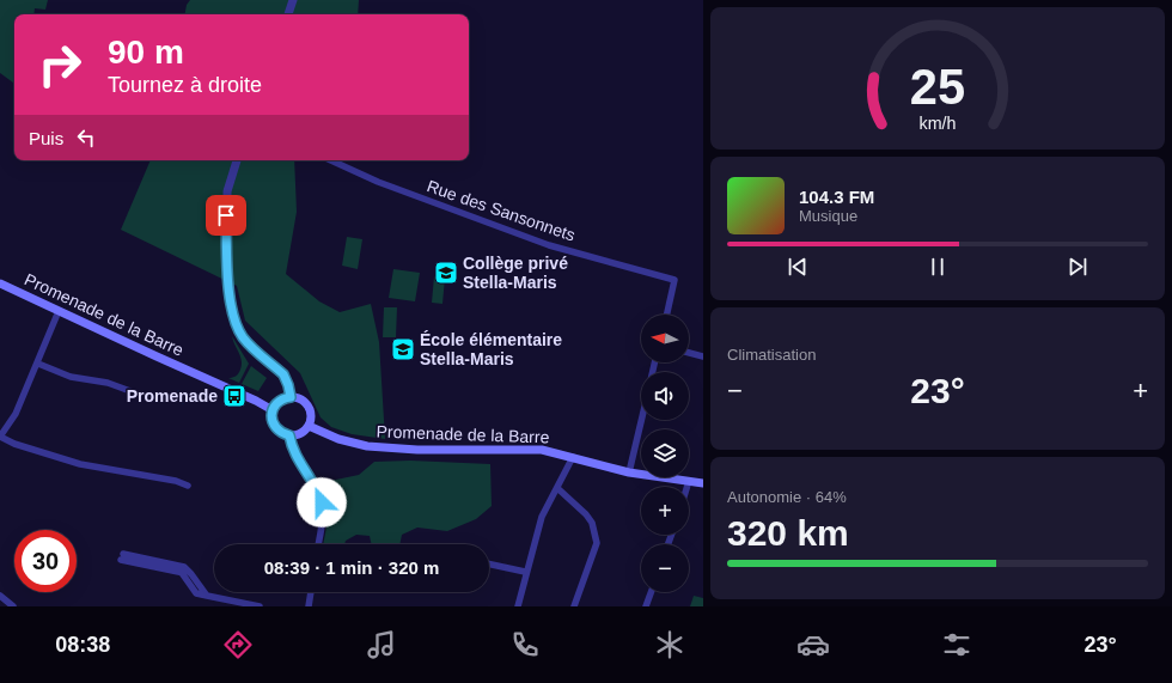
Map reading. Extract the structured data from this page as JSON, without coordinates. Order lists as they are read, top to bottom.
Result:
{
  "streets": {
    "main road": ["Promenade de la Barre"],
    "street": ["Rue des Sansonnets"]
  },
  "places": {
    "school or university": ["Collège privé Stella-Maris", "École élémentaire Stella-Maris"],
    "bus stop": ["Promenade"]
  },
  "north": "left",
  "page": {
    "turn": ["90 m", "Tournez à droite"],
    "then": "Puis",
    "song": ["104.3 FM", "Musique"],
    "tile": [
      "Climatisation",
      ["Autonomie · 64%", "320 km"]
    ],
    "map_buttons": ["+", "−"],
    "heat": ["−", "23°", "+"],
    "limit": "30",
    "trip": "08:39 · 1 min · 320 m",
    "tabs": ["08:38", "23°"],
    "gauge": ["25", "km/h"]
  }
}
